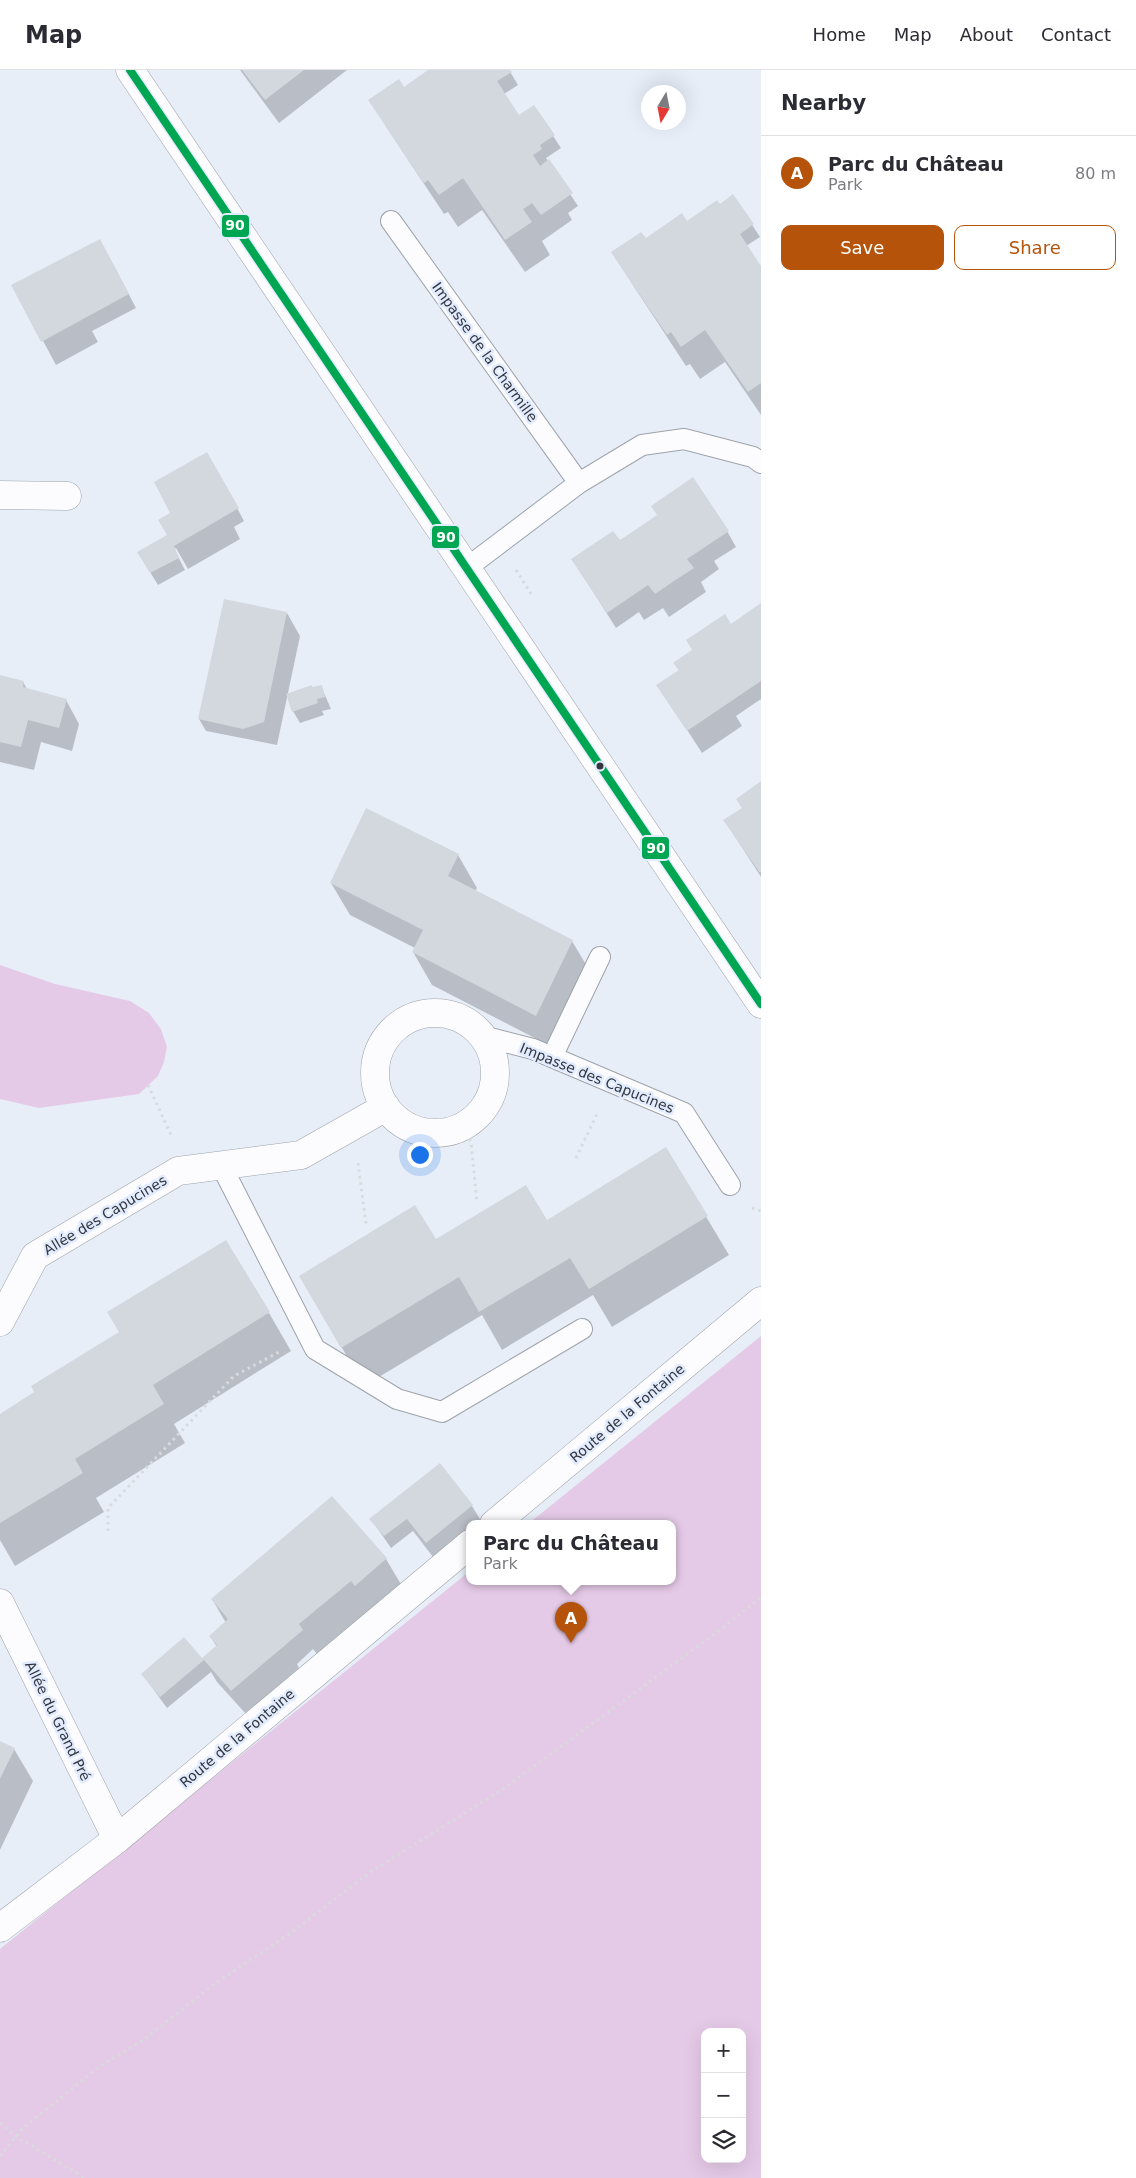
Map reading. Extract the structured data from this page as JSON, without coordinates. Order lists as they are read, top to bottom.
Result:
{
  "streets": {
    "street": [
      "Impasse des Capucines",
      "Allée des Capucines",
      "Route de la Fontaine",
      "Allée du Grand Pré"
    ],
    "lane": ["Impasse de la Charmille"]
  },
  "crossings": [
    ["Impasse des Capucines", "Allée des Capucines"],
    ["Route de la Fontaine", "Allée du Grand Pré"]
  ],
  "lines": ["transit line 90"],
  "north": "bottom",
  "page": {
    "header": "Map",
    "nav": [
      "Home",
      "Map",
      "About",
      "Contact"
    ],
    "heading": "Nearby",
    "list": [
      {
        "mark": "A",
        "name": "Parc du Château",
        "note": "Park",
        "value": "80 m"
      }
    ],
    "buttons": ["Save", "Share"],
    "popup": ["Parc du Château", "Park"],
    "pins": "A",
    "map_buttons": ["+", "−"]
  }
}
